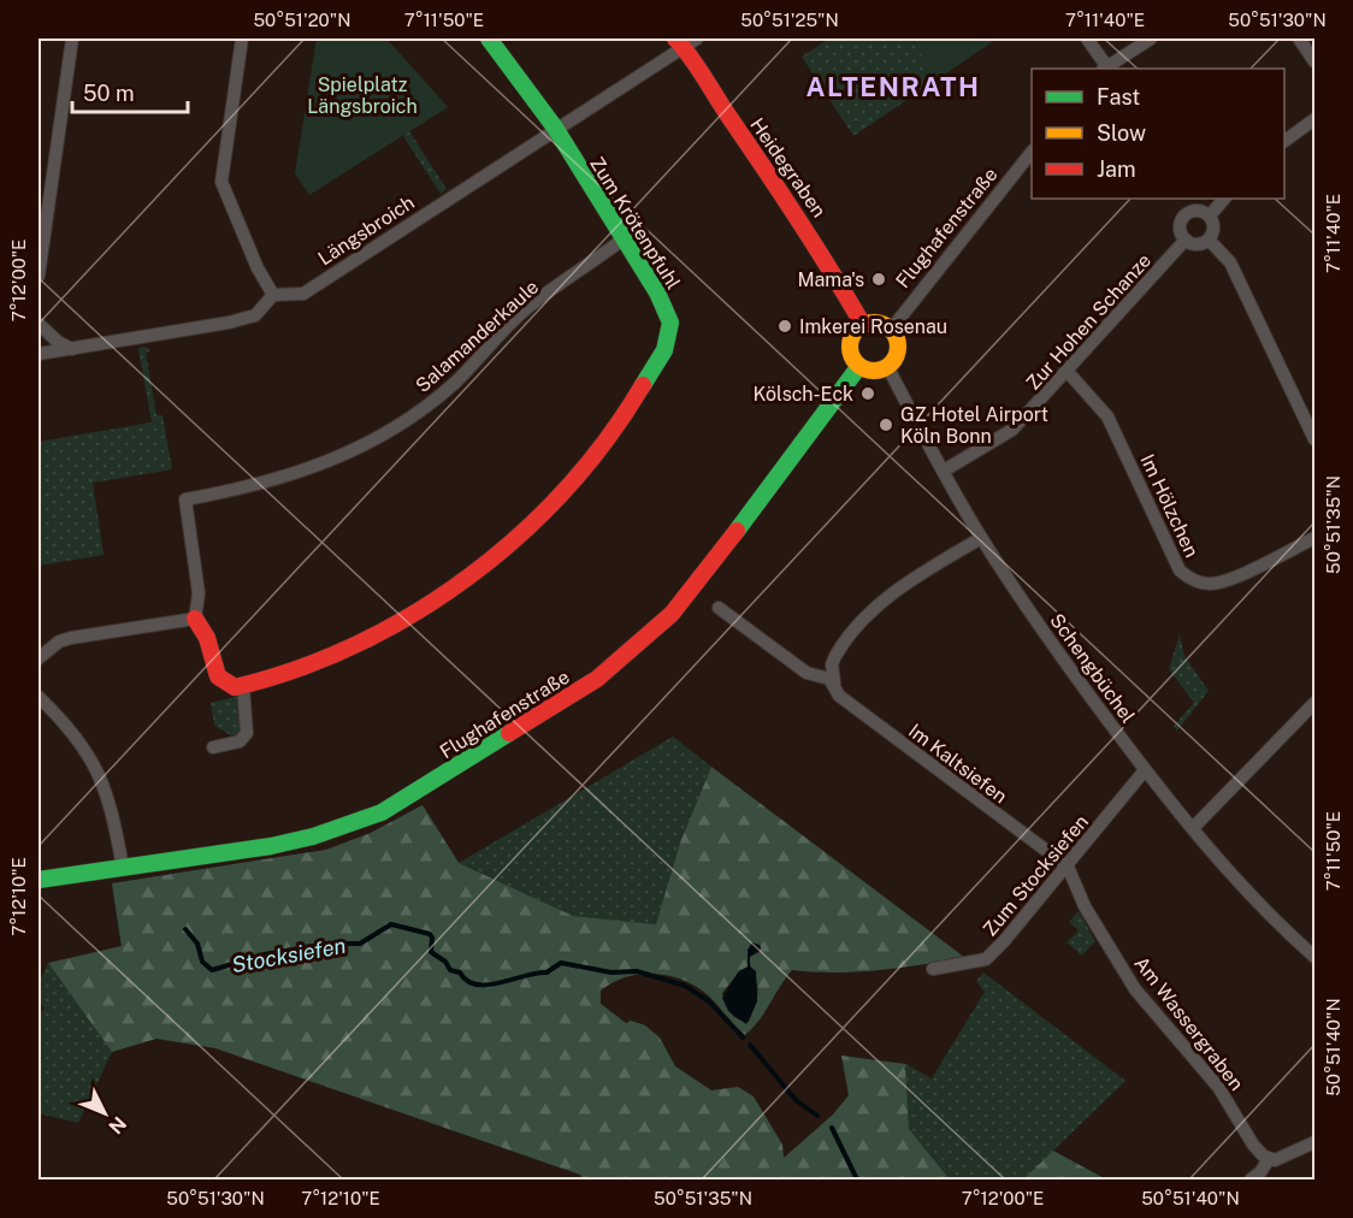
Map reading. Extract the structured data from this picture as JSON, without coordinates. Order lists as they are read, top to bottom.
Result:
{
  "streets": {
    "main road": ["Heidegraben", "Zum Krötenpfuhl", "Flughafenstraße"],
    "street": [
      "Längsbroich",
      "Zur Hohen Schanze",
      "Salamanderkaule",
      "Im Hölzchen",
      "Schengbüchel",
      "Im Kaltsiefen",
      "Zum Stocksiefen",
      "Am Wassergraben"
    ]
  },
  "crossings": [
    ["Heidegraben", "Flughafenstraße"],
    ["Heidegraben", "Längsbroich"],
    ["Heidegraben", "Schengbüchel"],
    ["Zum Krötenpfuhl", "Längsbroich"],
    ["Zum Krötenpfuhl", "Salamanderkaule"],
    ["Flughafenstraße", "Schengbüchel"],
    ["Zur Hohen Schanze", "Im Hölzchen"],
    ["Zur Hohen Schanze", "Schengbüchel"],
    ["Schengbüchel", "Zum Stocksiefen"],
    ["Im Kaltsiefen", "Zum Stocksiefen"],
    ["Im Kaltsiefen", "Am Wassergraben"],
    ["Zum Stocksiefen", "Am Wassergraben"]
  ],
  "districts": ["ALTENRATH"],
  "water": ["Stocksiefen"],
  "parks": ["Spielplatz Längsbroich"],
  "places": [
    "Mama's",
    "Imkerei Rosenau",
    "Kölsch-Eck",
    "GZ Hotel Airport Köln Bonn"
  ],
  "legend": ["Fast", "Slow", "Jam"],
  "scale_bar": "50 m",
  "north": "bottom right",
  "coordinates": [
    "50°51'20\"N",
    "7°11'50\"E",
    "50°51'25\"N",
    "7°11'40\"E",
    "50°51'30\"N",
    "7°12'00\"E",
    "50°51'35\"N",
    "7°12'10\"E",
    "50°51'40\"N"
  ]
}
